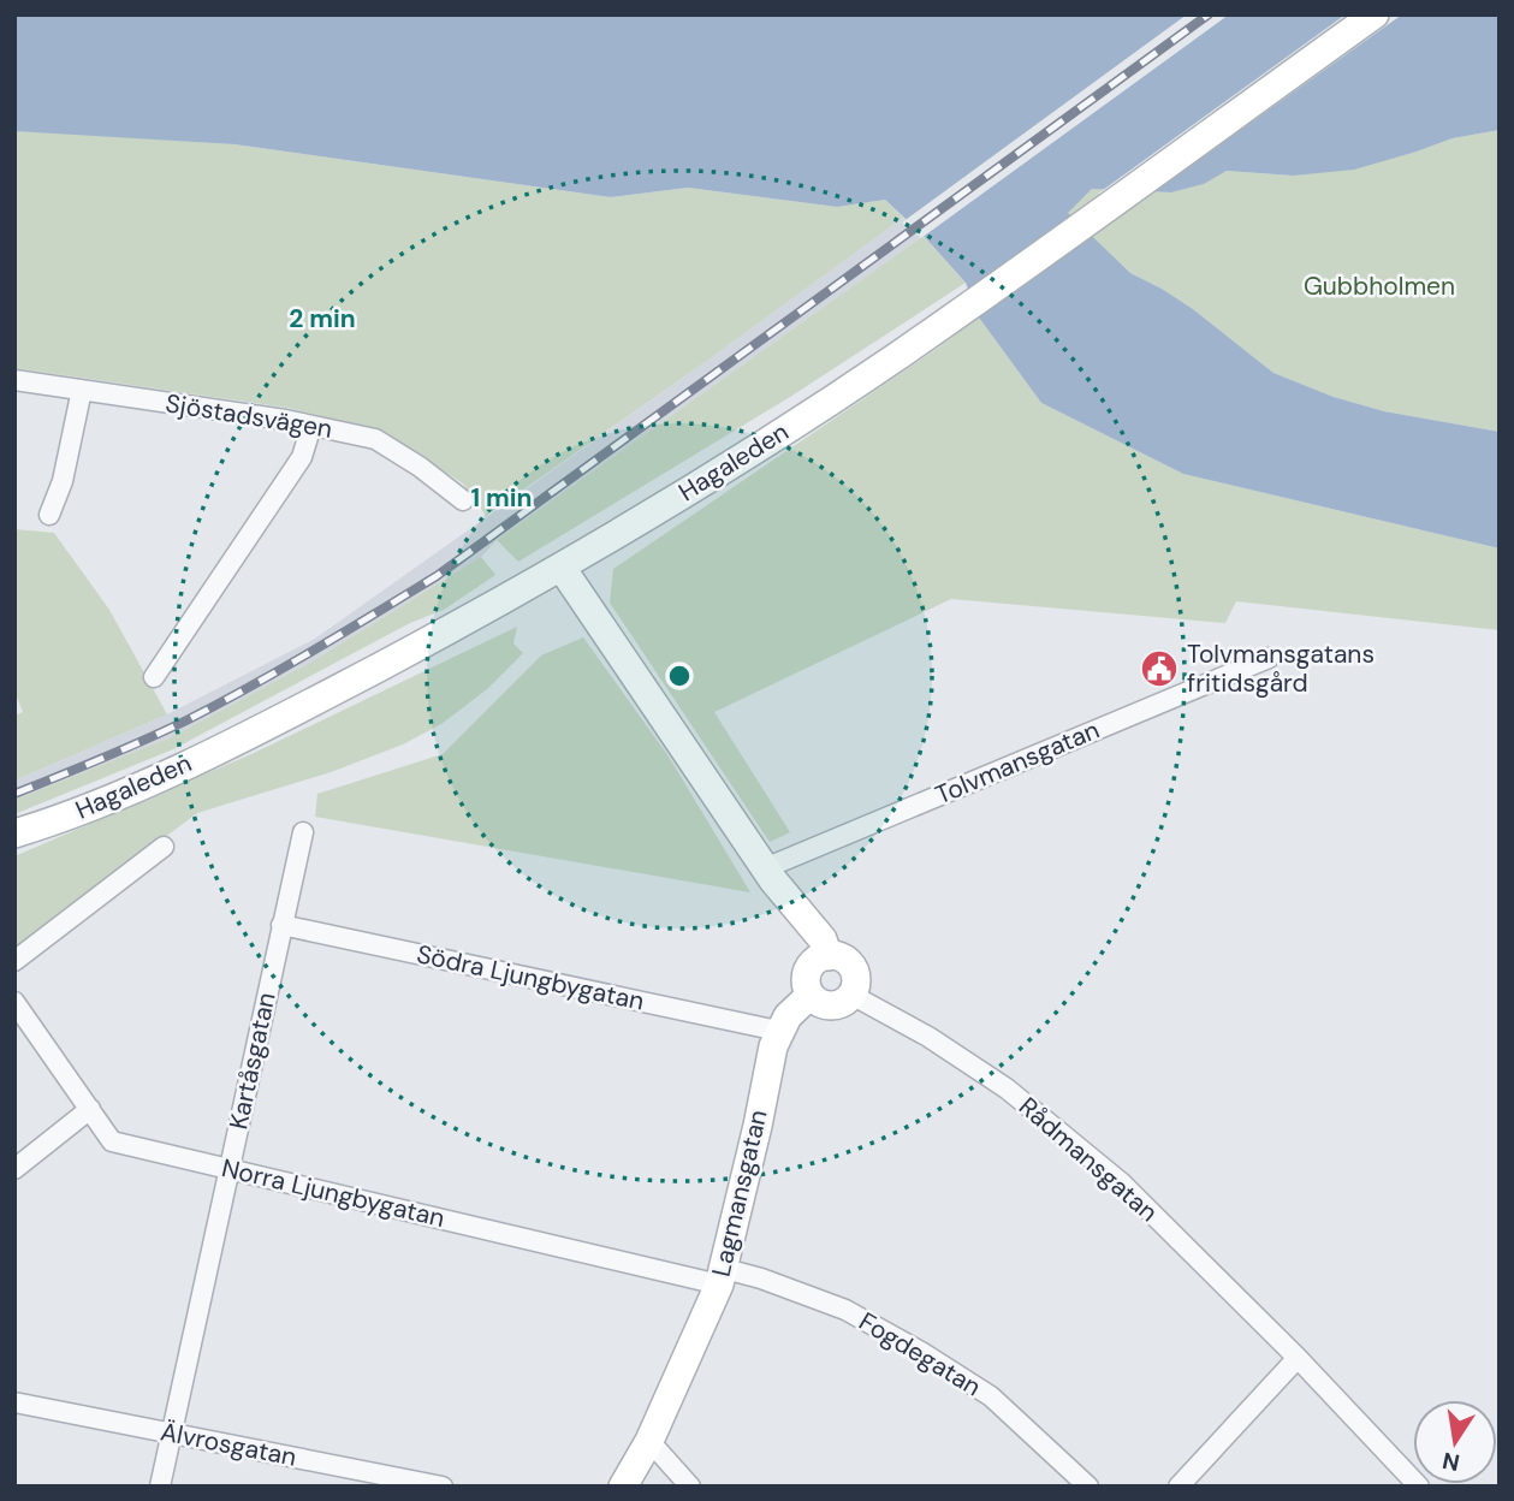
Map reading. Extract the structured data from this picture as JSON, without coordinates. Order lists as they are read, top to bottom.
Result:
{
  "streets": {
    "street": [
      "Sjöstadsvägen",
      "Hagaleden",
      "Tolvmansgatan",
      "Södra Ljungbygatan",
      "Kartåsgatan",
      "Rådmansgatan",
      "Norra Ljungbygatan",
      "Lagmansgatan",
      "Fogdegatan",
      "Älvrosgatan"
    ]
  },
  "crossings": [
    ["Södra Ljungbygatan", "Kartåsgatan"],
    ["Södra Ljungbygatan", "Lagmansgatan"],
    ["Kartåsgatan", "Norra Ljungbygatan"],
    ["Kartåsgatan", "Älvrosgatan"],
    ["Rådmansgatan", "Lagmansgatan"],
    ["Norra Ljungbygatan", "Lagmansgatan"],
    ["Norra Ljungbygatan", "Fogdegatan"],
    ["Lagmansgatan", "Fogdegatan"]
  ],
  "parks": ["Gubbholmen"],
  "places": {
    "public building": ["Tolvmansgatans fritidsgård"]
  },
  "north": "bottom",
  "rings": ["2 min", "1 min"]
}
